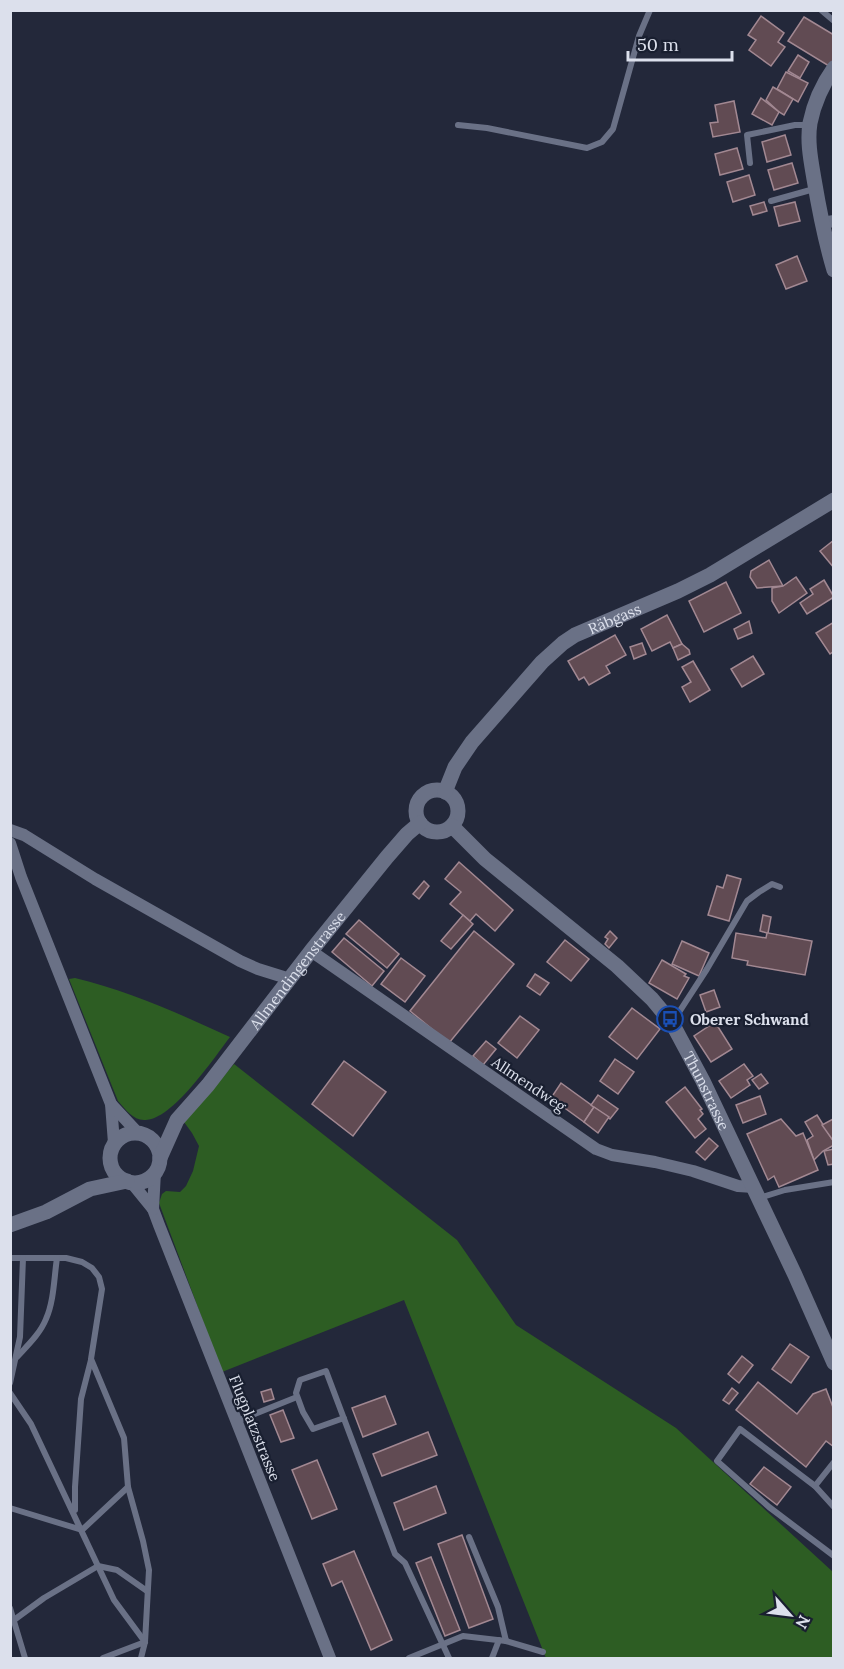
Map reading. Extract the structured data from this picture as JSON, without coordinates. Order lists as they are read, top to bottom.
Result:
{
  "streets": {
    "street": [
      "Räbgass",
      "Allmendingenstrasse",
      "Allmendweg",
      "Thunstrasse",
      "Flugplatzstrasse"
    ]
  },
  "crossings": [
    ["Räbgass", "Allmendingenstrasse"],
    ["Räbgass", "Thunstrasse"],
    ["Allmendingenstrasse", "Allmendweg"],
    ["Allmendingenstrasse", "Thunstrasse"],
    ["Allmendingenstrasse", "Flugplatzstrasse"],
    ["Allmendweg", "Thunstrasse"]
  ],
  "places": {
    "bus stop": ["Oberer Schwand"]
  },
  "scale_bar": "50 m",
  "north": "bottom right"
}
